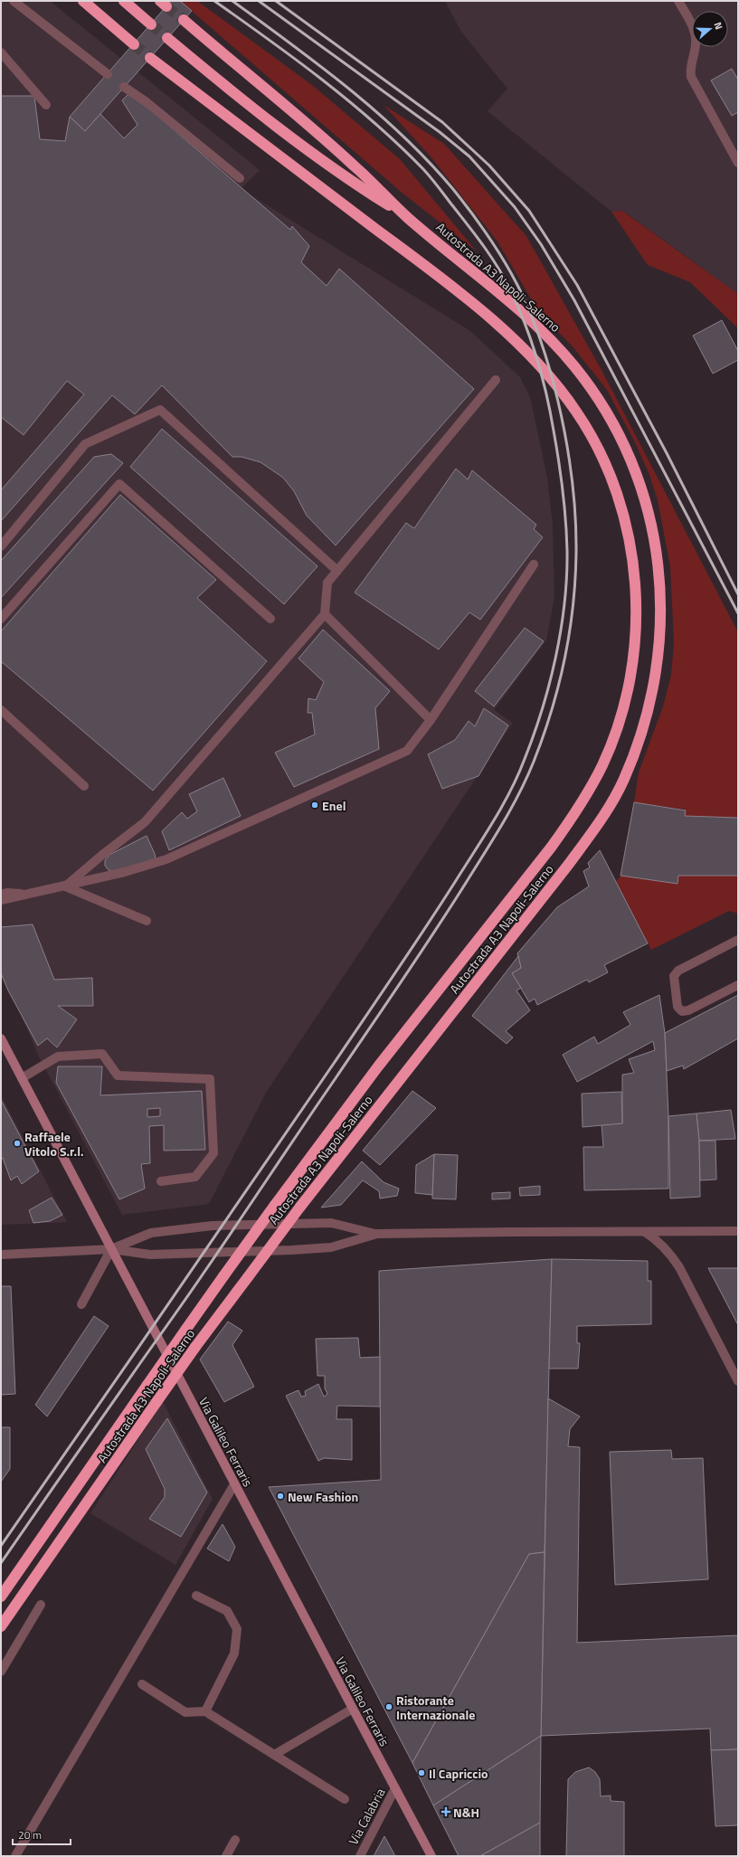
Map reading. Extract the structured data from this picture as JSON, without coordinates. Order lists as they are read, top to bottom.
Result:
{
  "streets": {
    "highway": ["Autostrada A3 Napoli-Salerno"],
    "main road": ["Via Galileo Ferraris"],
    "street": ["Via Calabria"]
  },
  "crossings": [
    ["Via Galileo Ferraris", "Via Calabria"]
  ],
  "places": {
    "other": [
      "Enel",
      "Raffaele Vitolo S.r.l.",
      "New Fashion",
      "Ristorante Internazionale",
      "Il Capriccio"
    ],
    "health": ["N&H"]
  },
  "scale_bar": "20 m",
  "north": "right"
}
